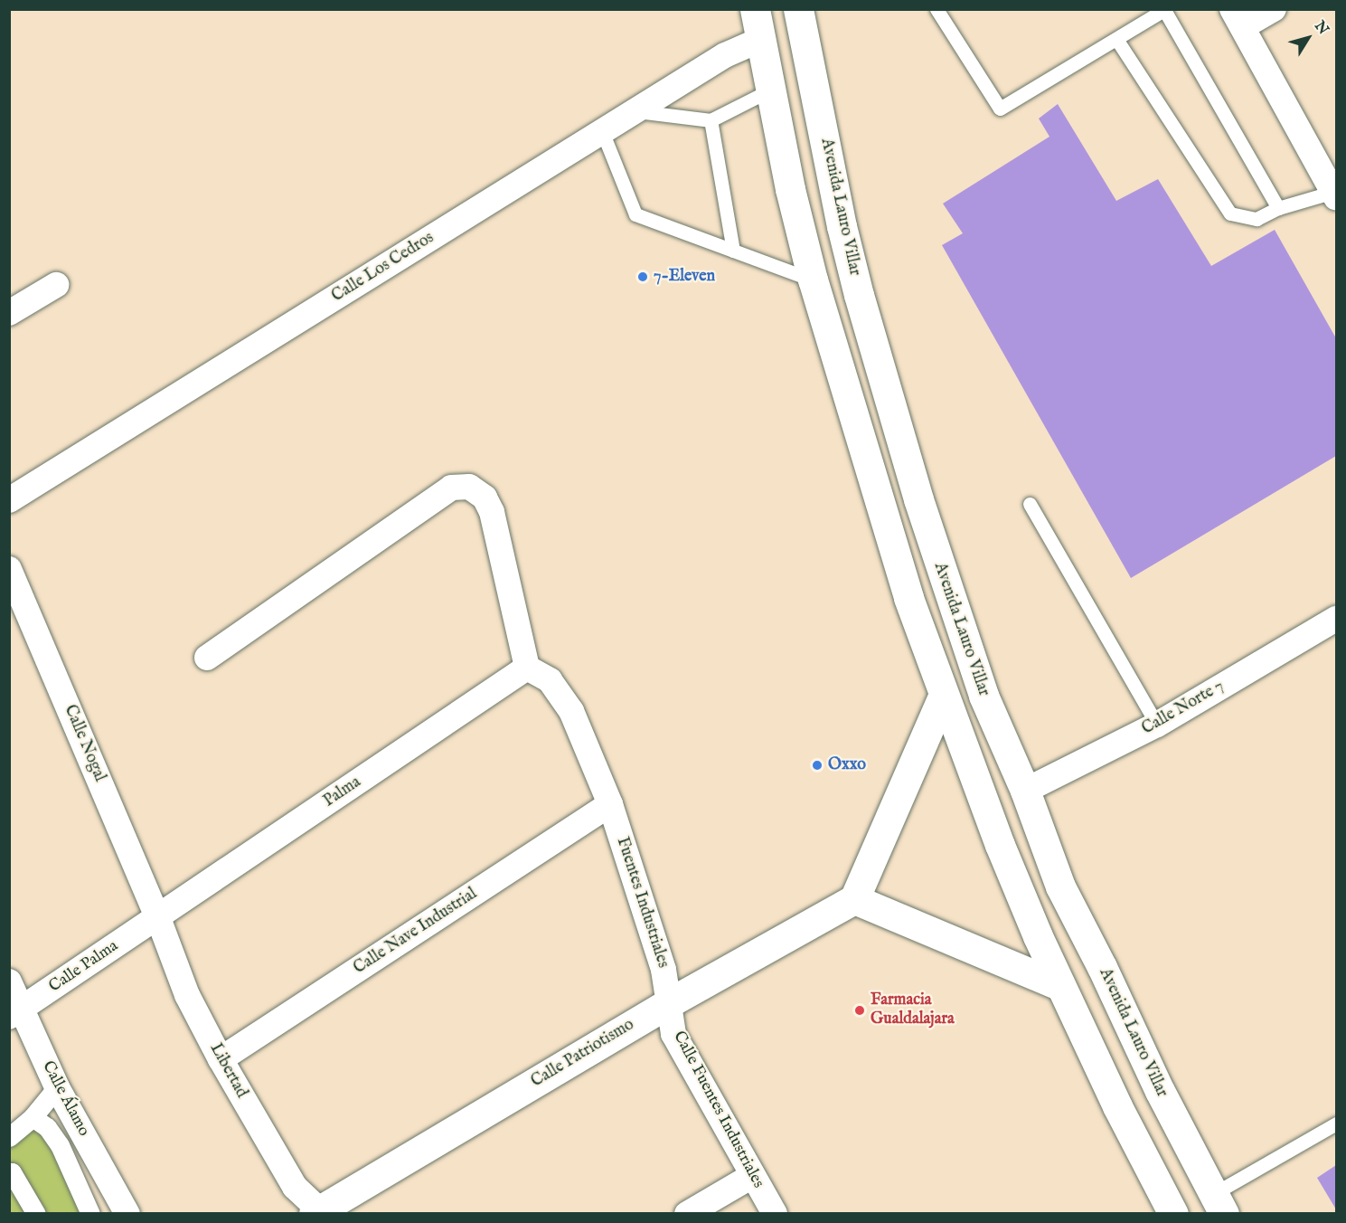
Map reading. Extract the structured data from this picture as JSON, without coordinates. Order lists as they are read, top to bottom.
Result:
{
  "streets": {
    "main road": ["Avenida Lauro Villar", "Calle Patriotismo"],
    "street": [
      "Calle Los Cedros",
      "Calle Norte 7",
      "Calle Nogal",
      "Palma",
      "Fuentes Industriales",
      "Calle Nave Industrial",
      "Calle Palma",
      "Libertad",
      "Calle Álamo",
      "Calle Fuentes Industriales"
    ]
  },
  "crossings": [
    ["Avenida Lauro Villar", "Calle Norte 7"],
    ["Calle Nogal", "Palma"],
    ["Calle Nogal", "Calle Palma"],
    ["Calle Nogal", "Libertad"],
    ["Palma", "Fuentes Industriales"],
    ["Palma", "Calle Palma"],
    ["Palma", "Libertad"],
    ["Fuentes Industriales", "Calle Nave Industrial"],
    ["Fuentes Industriales", "Calle Patriotismo"],
    ["Fuentes Industriales", "Calle Fuentes Industriales"],
    ["Calle Nave Industrial", "Libertad"],
    ["Calle Palma", "Libertad"],
    ["Calle Palma", "Calle Álamo"],
    ["Calle Patriotismo", "Libertad"],
    ["Calle Patriotismo", "Calle Fuentes Industriales"]
  ],
  "places": ["7-Eleven", "Oxxo", "Farmacia Gualdalajara"],
  "north": "top right"
}
